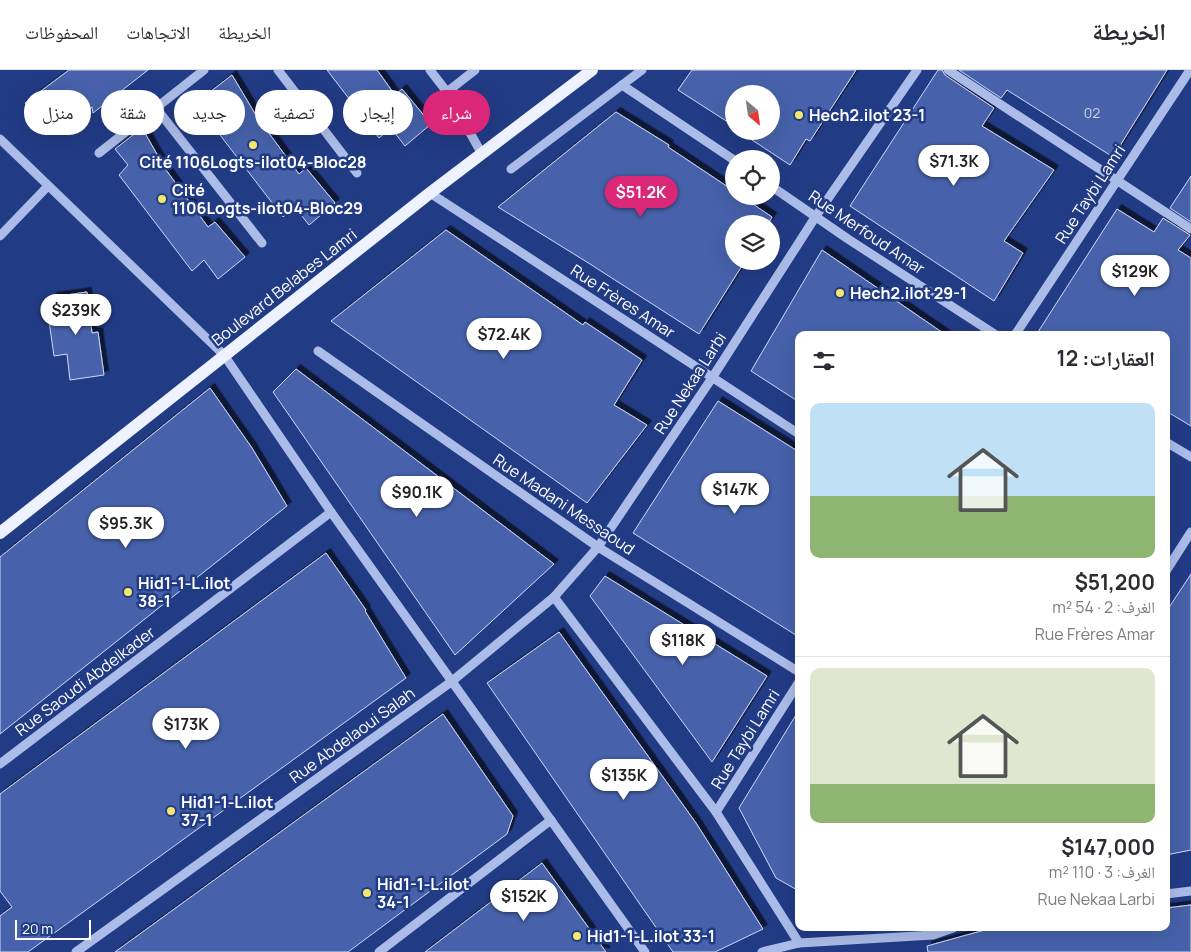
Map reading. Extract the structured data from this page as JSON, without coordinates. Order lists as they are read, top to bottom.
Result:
{
  "streets": {
    "main road": ["Boulevard Belabes Lamri"],
    "street": [
      "Rue Taybi Lamri",
      "Rue Merfoud Amar",
      "Rue Frères Amar",
      "Rue Nekaa Larbi",
      "Rue Madani Messaoud",
      "Rue Saoudi Abdelkader",
      "Rue Abdelaoui Salah"
    ]
  },
  "crossings": [
    ["Rue Merfoud Amar", "Rue Nekaa Larbi"],
    ["Boulevard Belabes Lamri", "Rue Frères Amar"],
    ["Rue Frères Amar", "Rue Nekaa Larbi"],
    ["Rue Nekaa Larbi", "Rue Madani Messaoud"],
    ["Rue Nekaa Larbi", "Rue Abdelaoui Salah"]
  ],
  "places": [
    "Hech2.ilot 23-1",
    "Cité 1106Logts-ilot04-Bloc28",
    "Cité 1106Logts-ilot04-Bloc29",
    "Hech2.ilot 29-1",
    "Hid1-1-L.ilot 38-1",
    "Hid1-1-L.ilot 37-1",
    "Hid1-1-L.ilot 34-1",
    "Hid1-1-L.ilot 33-1"
  ],
  "house_numbers": ["02"],
  "scale_bar": "20 m",
  "north": "bottom right",
  "page": {
    "header": "الخريطة",
    "nav": ["الخريطة", "الاتجاهات", "المحفوظات"],
    "chip": [
      "شراء",
      "إيجار",
      "تصفية",
      "جديد",
      "شقة",
      "منزل"
    ],
    "price": [
      "$71.3K",
      "$51.2K",
      "$129K",
      "$239K",
      "$72.4K",
      "$147K",
      "$90.1K",
      "$95.3K",
      "$118K",
      "$173K",
      "$135K",
      "$152K"
    ],
    "heading": "العقارات: 12",
    "list": [
      {
        "name": "$51,200",
        "note": "الغرف: 2 · 54 m² · Rue Frères Amar"
      },
      {
        "name": "$147,000",
        "note": "الغرف: 3 · 110 m² · Rue Nekaa Larbi"
      }
    ],
    "scale": "20 m"
  }
}
